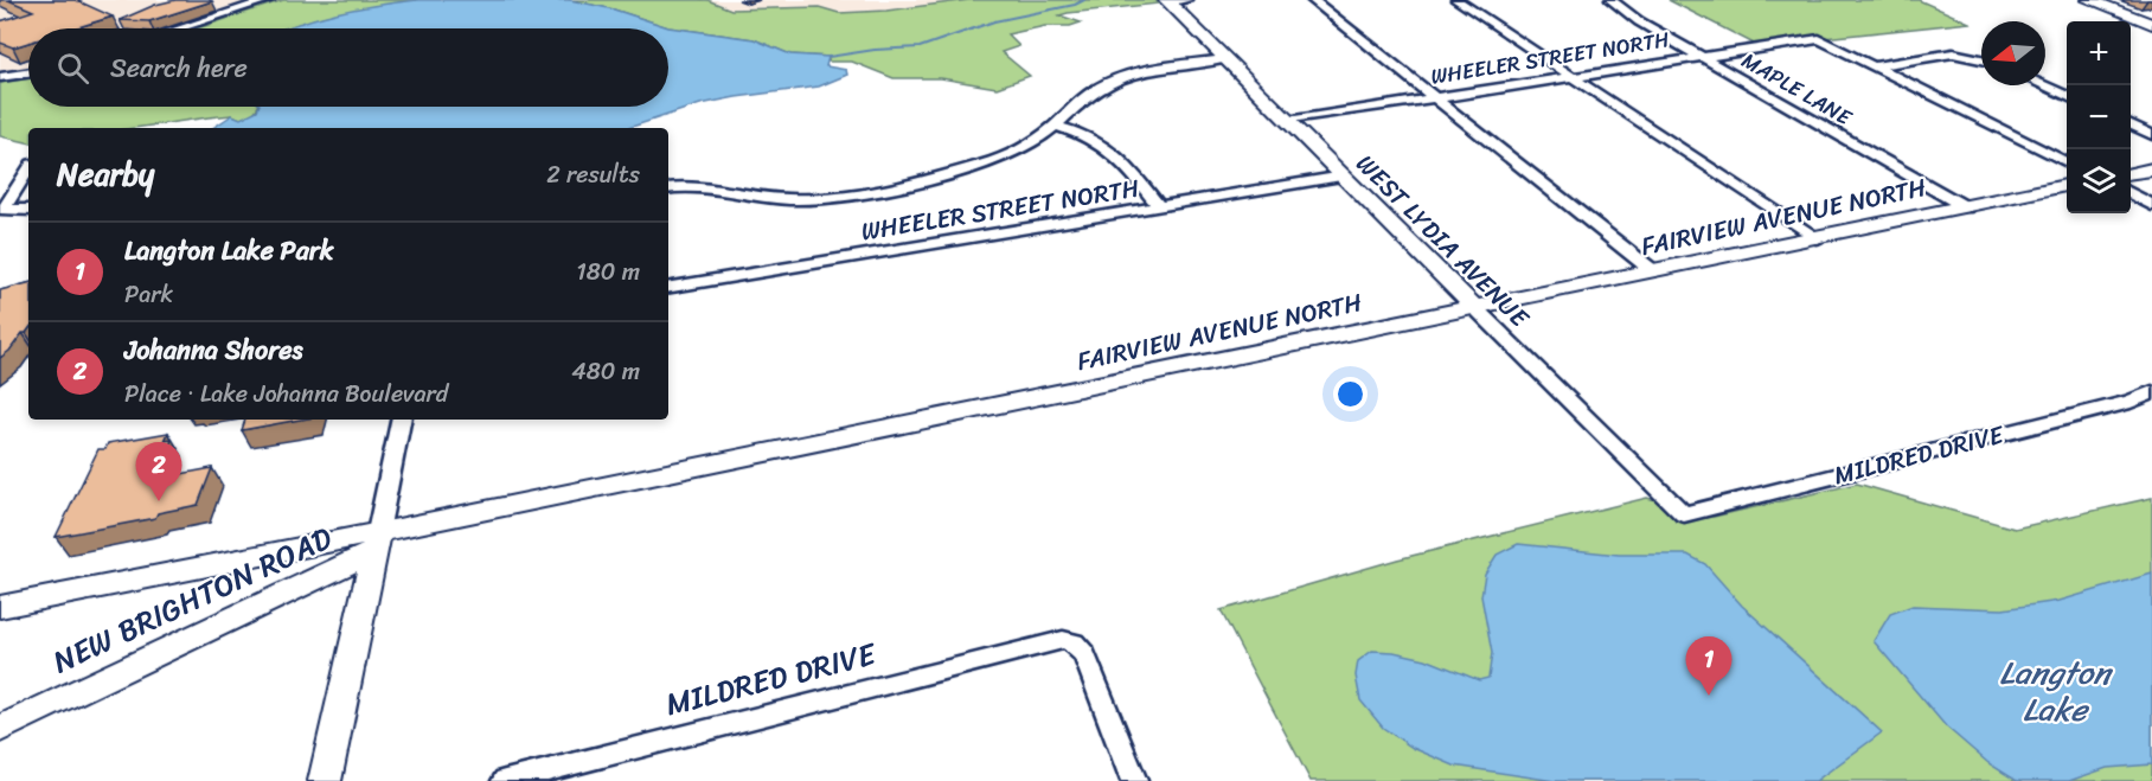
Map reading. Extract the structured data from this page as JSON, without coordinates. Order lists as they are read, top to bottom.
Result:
{
  "streets": {
    "street": [
      "WHEELER STREET NORTH",
      "MAPLE LANE",
      "FAIRVIEW AVENUE NORTH",
      "WEST LYDIA AVENUE",
      "MILDRED DRIVE",
      "NEW BRIGHTON ROAD"
    ]
  },
  "crossings": [
    ["WHEELER STREET NORTH", "MAPLE LANE"],
    ["WHEELER STREET NORTH", "WEST LYDIA AVENUE"],
    ["MAPLE LANE", "FAIRVIEW AVENUE NORTH"],
    ["FAIRVIEW AVENUE NORTH", "WEST LYDIA AVENUE"],
    ["FAIRVIEW AVENUE NORTH", "NEW BRIGHTON ROAD"],
    ["WEST LYDIA AVENUE", "MILDRED DRIVE"]
  ],
  "water": ["Langton Lake"],
  "north": "left",
  "page": {
    "map_buttons": ["+", "−"],
    "search": "Search here",
    "heading": ["Nearby", "2 results"],
    "list": [
      {
        "mark": "1",
        "name": "Langton Lake Park",
        "note": "Park",
        "value": "180 m"
      },
      {
        "mark": "2",
        "name": "Johanna Shores",
        "note": "Place · Lake Johanna Boulevard",
        "value": "480 m"
      }
    ],
    "pins": ["2", "1"]
  }
}
